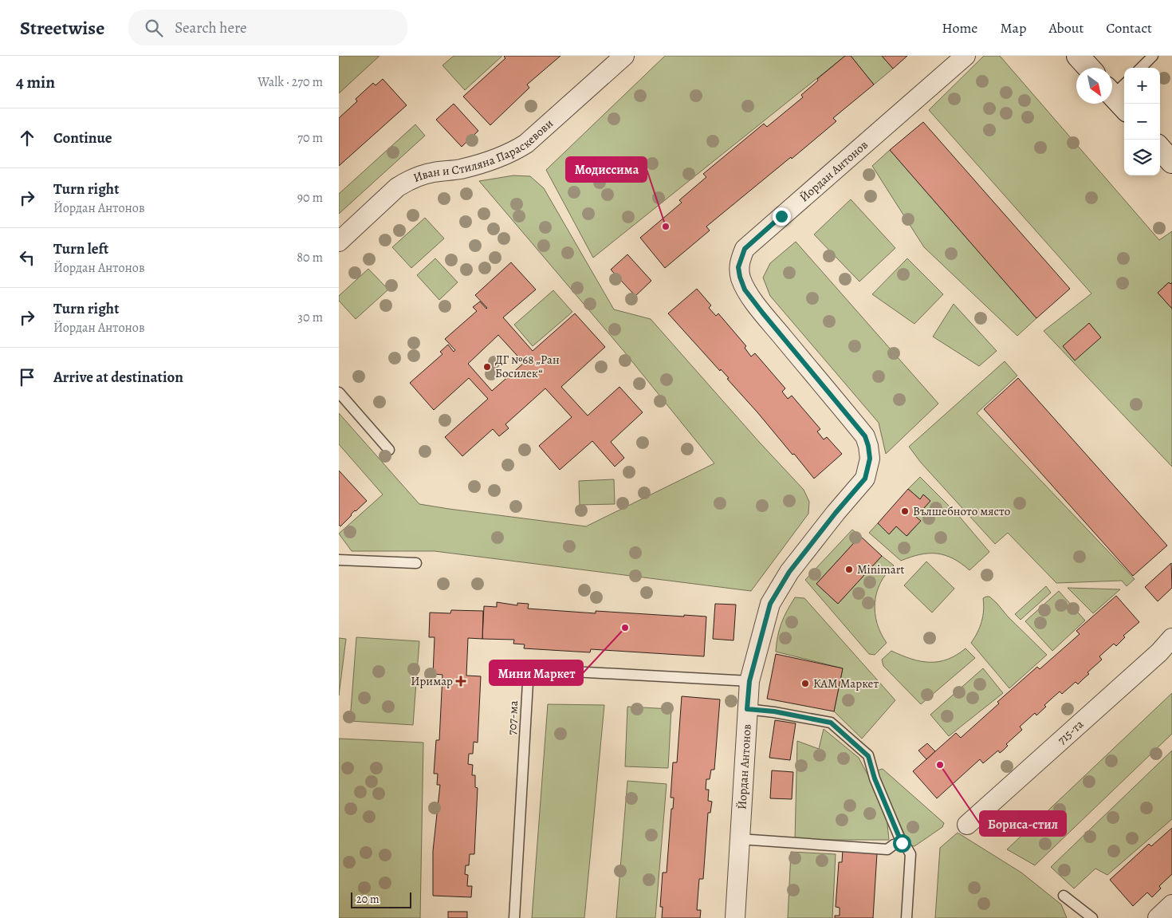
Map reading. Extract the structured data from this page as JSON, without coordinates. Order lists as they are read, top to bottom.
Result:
{
  "streets": {
    "street": ["Иван и Стиляна Параскевови", "Йордан Антонов", "715-та"],
    "lane": ["707-ма"]
  },
  "crossings": [
    ["Йордан Антонов", "707-ма"]
  ],
  "places": {
    "other": [
      "Модиссима",
      "ДГ №68 „Ран Босилек“",
      "Вълшебното място",
      "Minimart",
      "Мини Маркет",
      "КАМ Маркет",
      "Бориса-стил"
    ],
    "health": ["Иримар"]
  },
  "scale_bar": "20 m",
  "north": "bottom right",
  "page": {
    "header": "Streetwise",
    "search": "Search here",
    "nav": [
      "Home",
      "Map",
      "About",
      "Contact"
    ],
    "heading": ["4 min", "Walk · 270 m"],
    "map_buttons": ["+", "−"],
    "list": [
      ["Continue", "70 m"],
      ["Turn right", "Йордан Антонов", "90 m"],
      ["Turn left", "Йордан Антонов", "80 m"],
      ["Turn right", "Йордан Антонов", "30 m"],
      "Arrive at destination"
    ],
    "scale": "20 m"
  }
}
